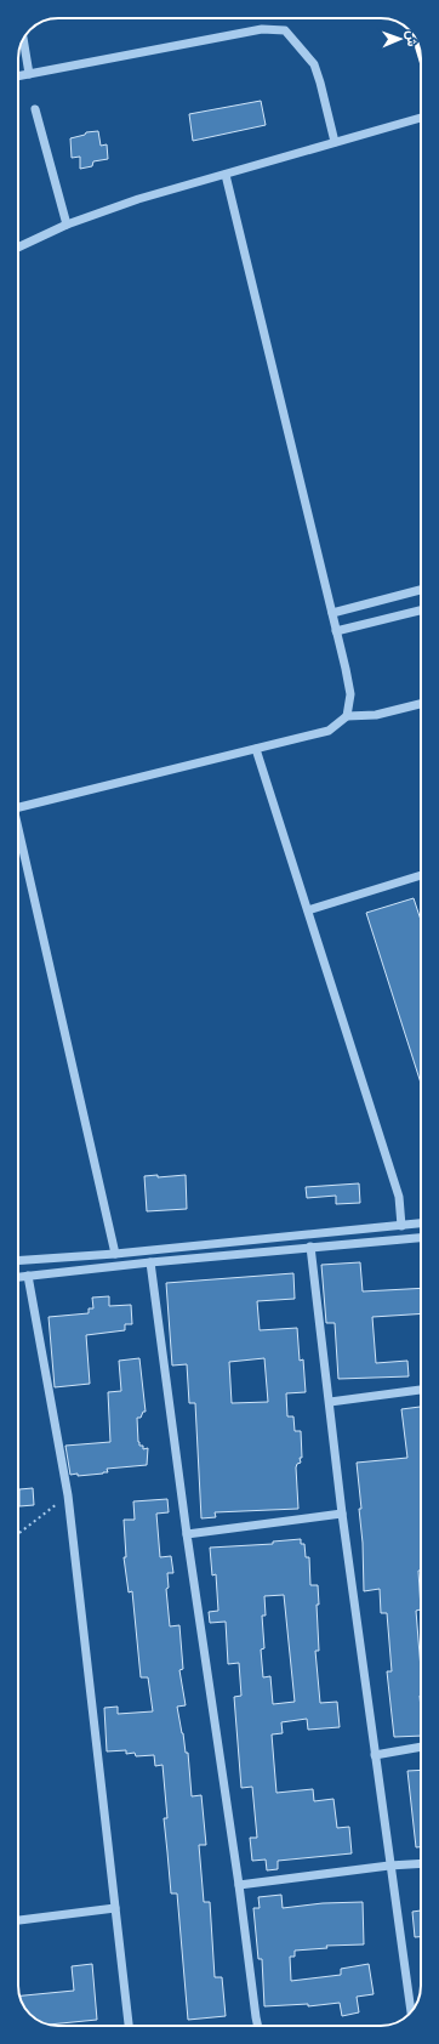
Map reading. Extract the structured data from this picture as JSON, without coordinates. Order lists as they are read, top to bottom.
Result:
{
  "north": "right"
}
